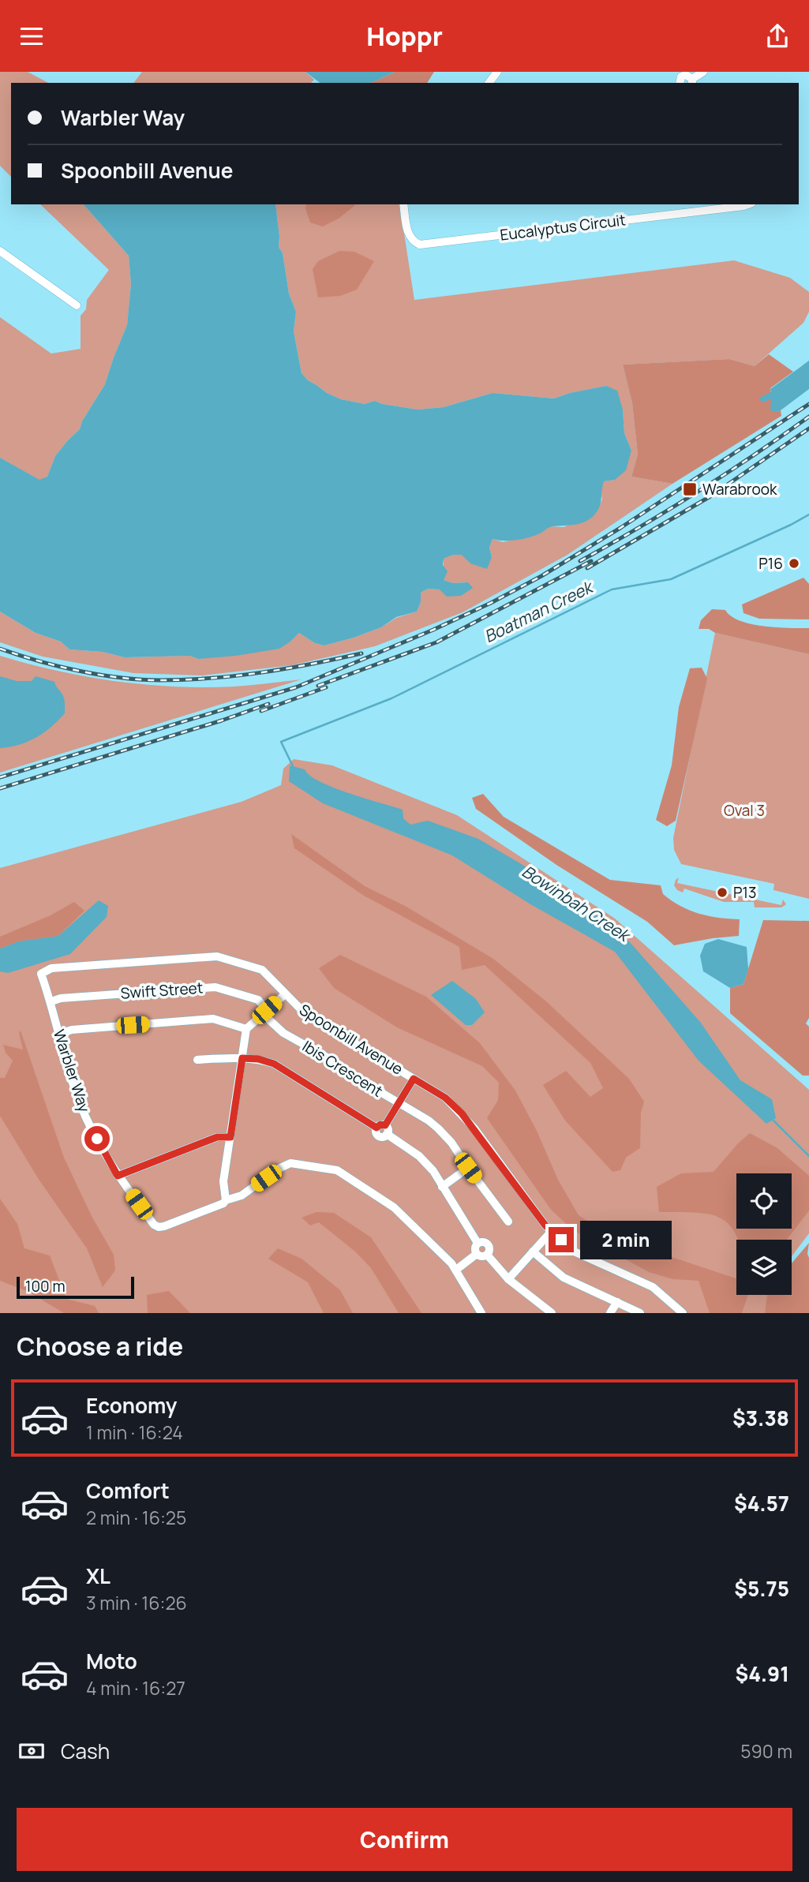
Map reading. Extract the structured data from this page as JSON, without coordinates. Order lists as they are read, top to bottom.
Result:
{
  "streets": {
    "street": [
      "Eucalyptus Circuit",
      "Swift Street",
      "Spoonbill Avenue",
      "Ibis Crescent",
      "Warbler Way"
    ]
  },
  "crossings": [
    ["Swift Street", "Ibis Crescent"],
    ["Swift Street", "Warbler Way"],
    ["Spoonbill Avenue", "Warbler Way"]
  ],
  "water": ["Boatman Creek", "Bowinbah Creek"],
  "parks": ["Oval 3"],
  "places": {
    "transit": ["Warabrook"],
    "other": ["P16", "P13"]
  },
  "scale_bar": "100 m",
  "page": {
    "header": "Hoppr",
    "banner": ["Warbler Way", "Spoonbill Avenue"],
    "bubble": "2 min",
    "scale": "100 m",
    "heading": "Choose a ride",
    "list": [
      {
        "name": "Economy",
        "note": "1 min · 16:24",
        "value": "$3.38"
      },
      {
        "name": "Comfort",
        "note": "2 min · 16:25",
        "value": "$4.57"
      },
      {
        "name": "XL",
        "note": "3 min · 16:26",
        "value": "$5.75"
      },
      {
        "name": "Moto",
        "note": "4 min · 16:27",
        "value": "$4.91"
      }
    ],
    "pay": ["Cash", "590 m"],
    "buttons": "Confirm"
  }
}
